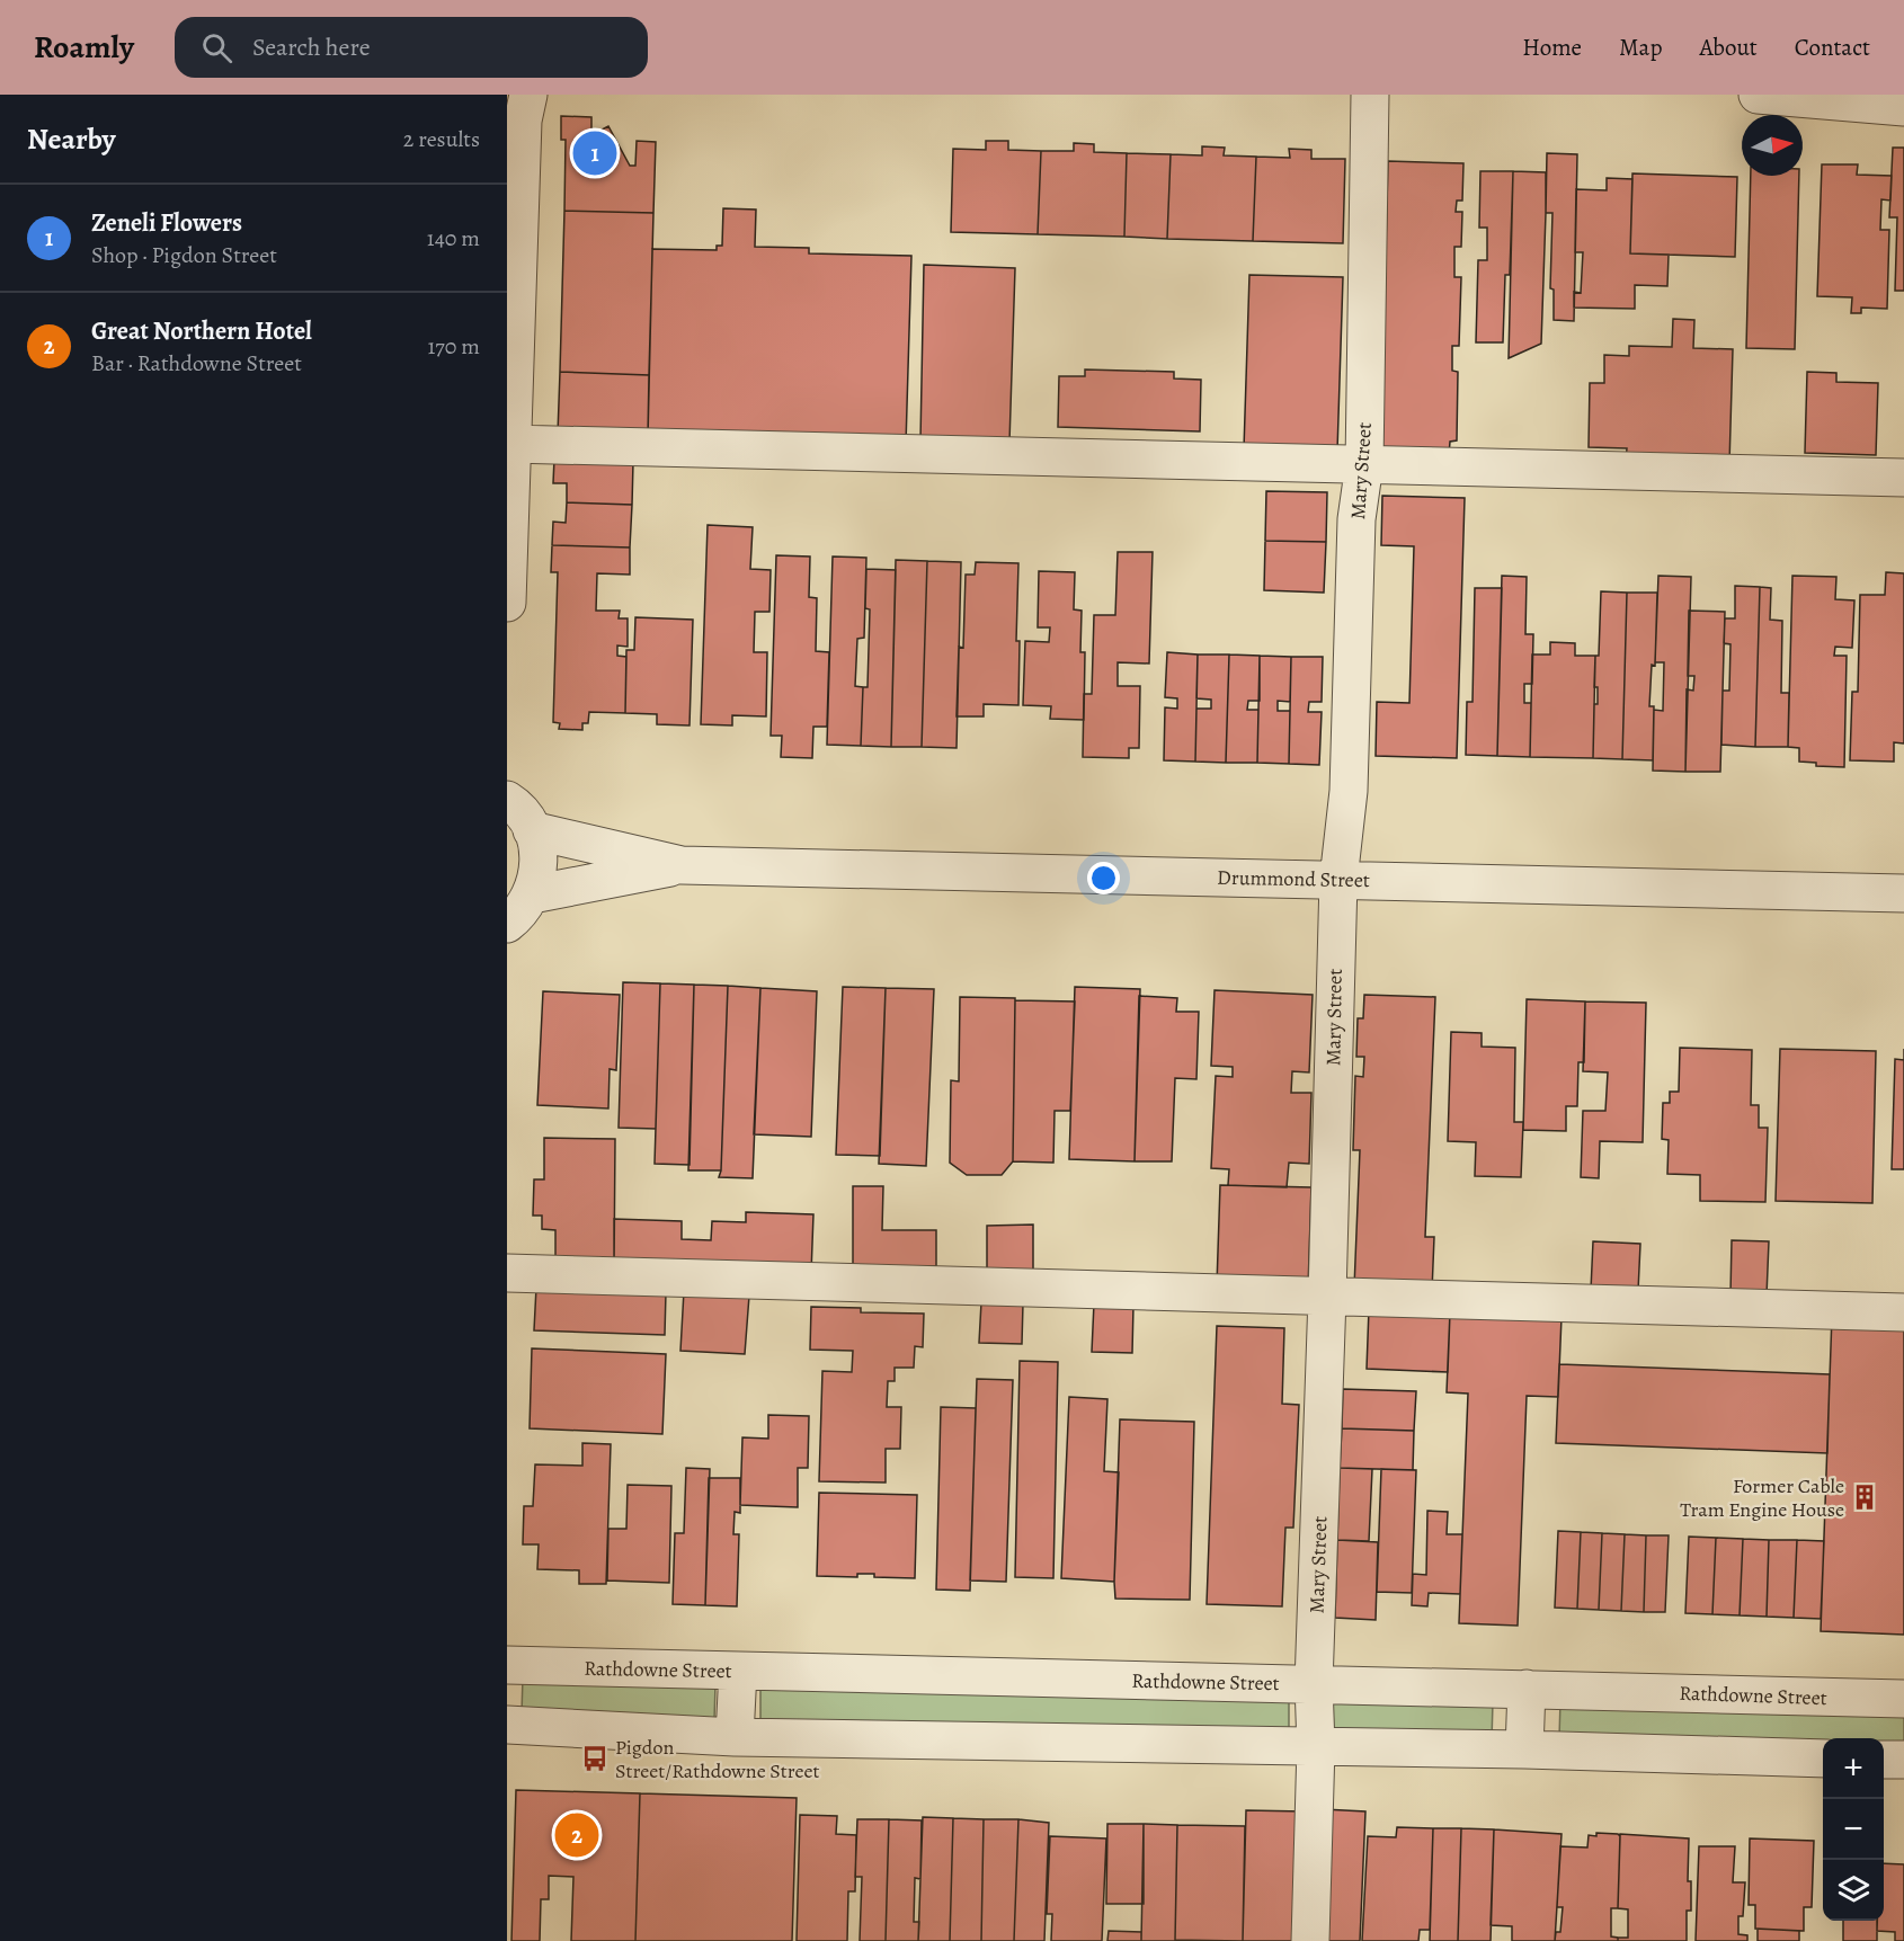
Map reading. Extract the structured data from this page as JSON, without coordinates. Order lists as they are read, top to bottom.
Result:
{
  "streets": {
    "street": ["Mary Street", "Drummond Street", "Rathdowne Street"]
  },
  "crossings": [
    ["Mary Street", "Drummond Street"],
    ["Mary Street", "Rathdowne Street"]
  ],
  "places": {
    "building": ["Former Cable Tram Engine House"],
    "bus stop": ["Pigdon Street/Rathdowne Street"]
  },
  "north": "right",
  "page": {
    "header": "Roamly",
    "search": "Search here",
    "nav": [
      "Home",
      "Map",
      "About",
      "Contact"
    ],
    "heading": ["Nearby", "2 results"],
    "pins": ["1", "2"],
    "list": [
      {
        "mark": "1",
        "name": "Zeneli Flowers",
        "note": "Shop · Pigdon Street",
        "value": "140 m"
      },
      {
        "mark": "2",
        "name": "Great Northern Hotel",
        "note": "Bar · Rathdowne Street",
        "value": "170 m"
      }
    ],
    "map_buttons": ["+", "−"]
  }
}
